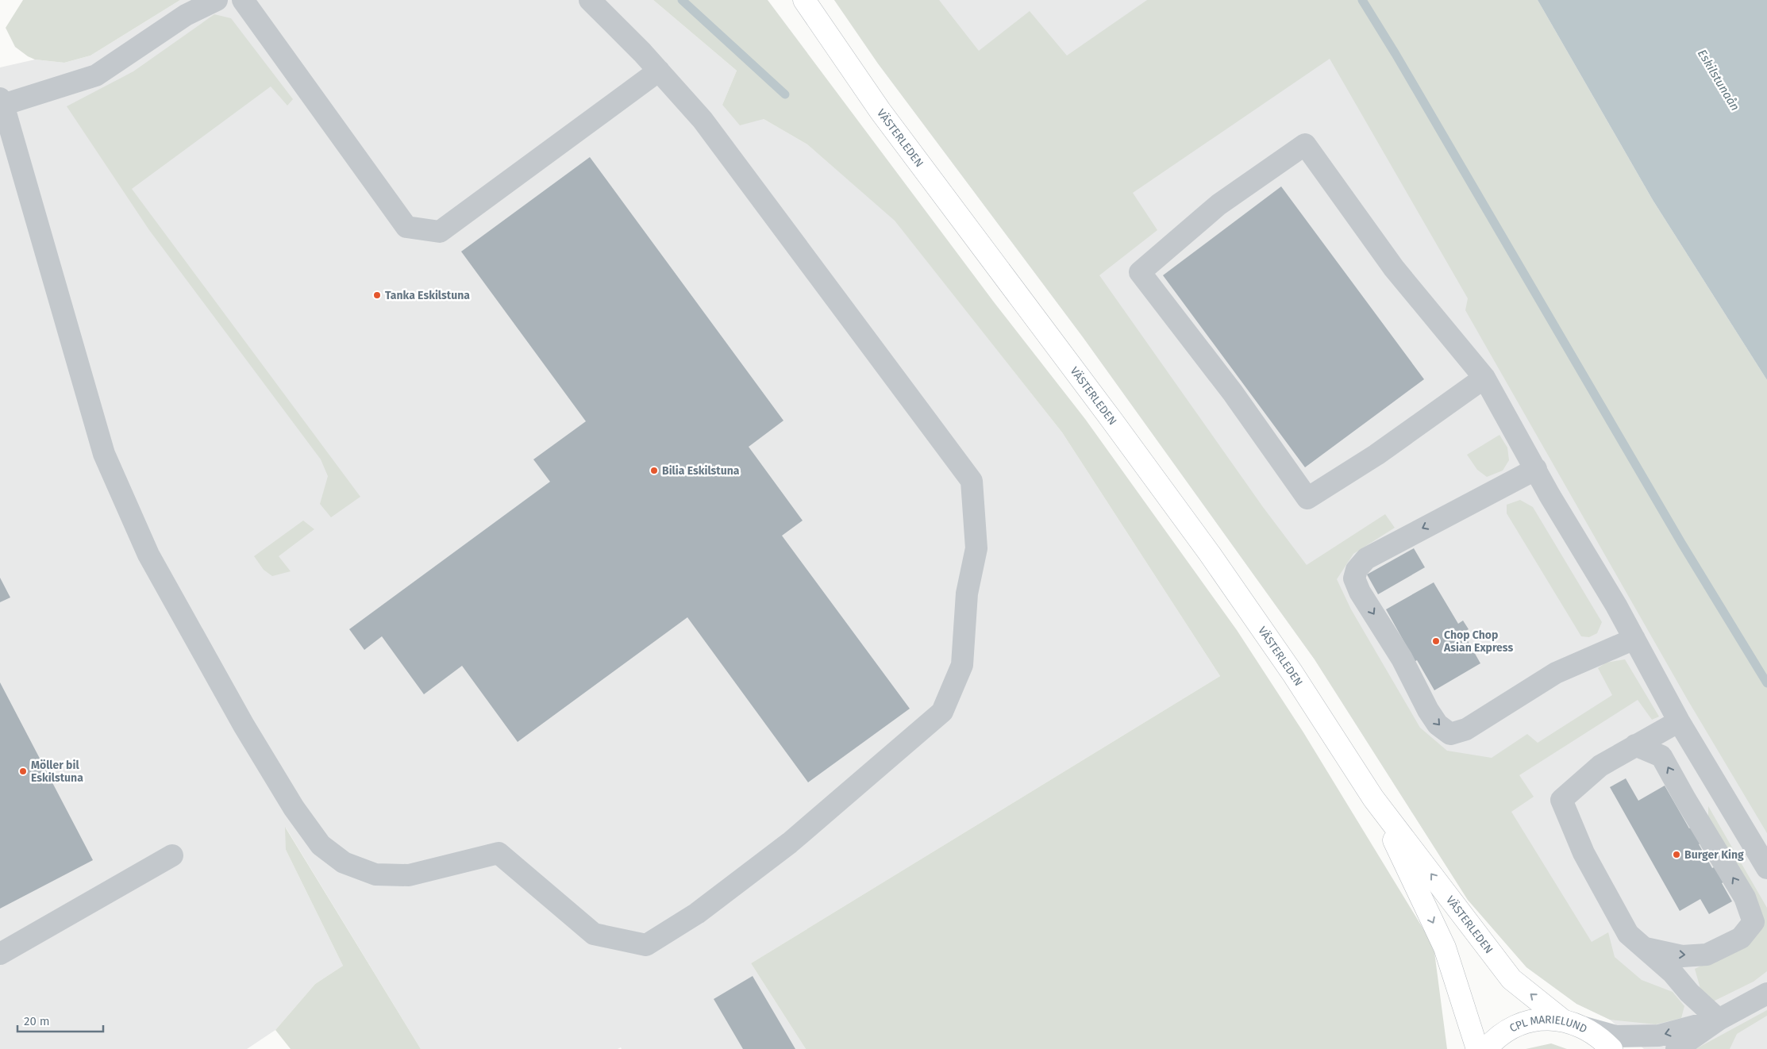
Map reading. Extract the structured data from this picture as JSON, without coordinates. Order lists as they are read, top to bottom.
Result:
{
  "streets": {
    "main road": ["VÄSTERLEDEN", "CPL MARIELUND"]
  },
  "crossings": [
    ["VÄSTERLEDEN", "CPL MARIELUND"]
  ],
  "water": ["Eskilstunaån"],
  "places": [
    "Tanka Eskilstuna",
    "Bilia Eskilstuna",
    "Chop Chop Asian Express",
    "Möller bil Eskilstuna",
    "Burger King"
  ],
  "scale_bar": "20 m"
}
